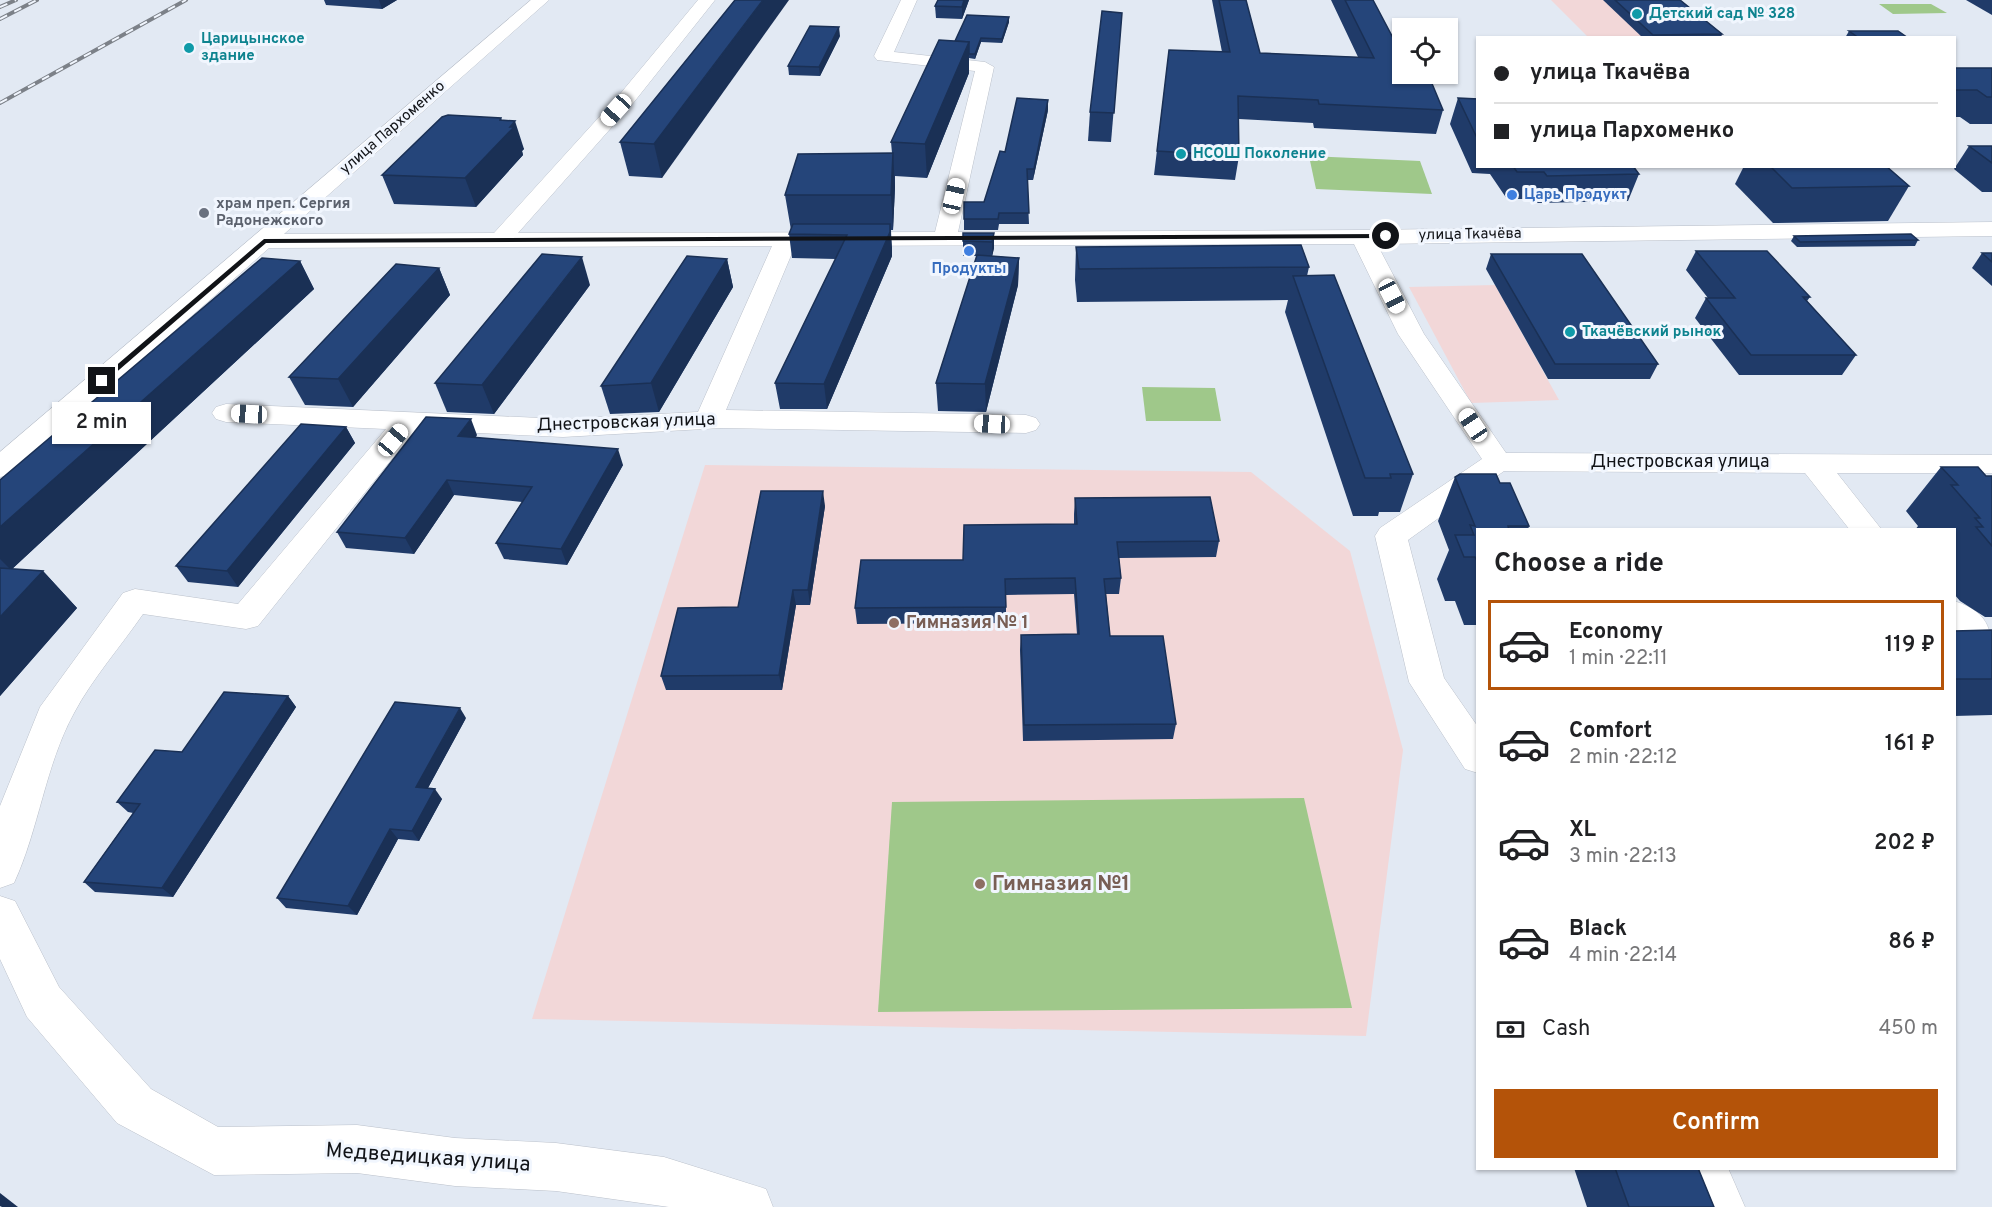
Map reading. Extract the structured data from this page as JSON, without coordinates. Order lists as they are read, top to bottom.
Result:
{
  "streets": {
    "street": [
      "улица Пархоменко",
      "улица Ткачёва",
      "Днестровская улица",
      "Медведицкая улица"
    ]
  },
  "crossings": [
    ["улица Пархоменко", "улица Ткачёва"]
  ],
  "places": [
    "Детский сад № 328",
    "Царицынское здание",
    "НСОШ Поколение",
    "Царь Продукт",
    "храм преп. Сергия Радонежского",
    "Продукты",
    "Ткачёвский рынок",
    "Гимназия № 1",
    "Гимназия №1"
  ],
  "page": {
    "banner": ["улица Ткачёва", "улица Пархоменко"],
    "bubble": "2 min",
    "heading": "Choose a ride",
    "list": [
      {
        "name": "Economy",
        "note": "1 min · 22:11",
        "value": "119 ₽"
      },
      {
        "name": "Comfort",
        "note": "2 min · 22:12",
        "value": "161 ₽"
      },
      {
        "name": "XL",
        "note": "3 min · 22:13",
        "value": "202 ₽"
      },
      {
        "name": "Black",
        "note": "4 min · 22:14",
        "value": "86 ₽"
      }
    ],
    "pay": ["Cash", "450 m"],
    "buttons": "Confirm"
  }
}
